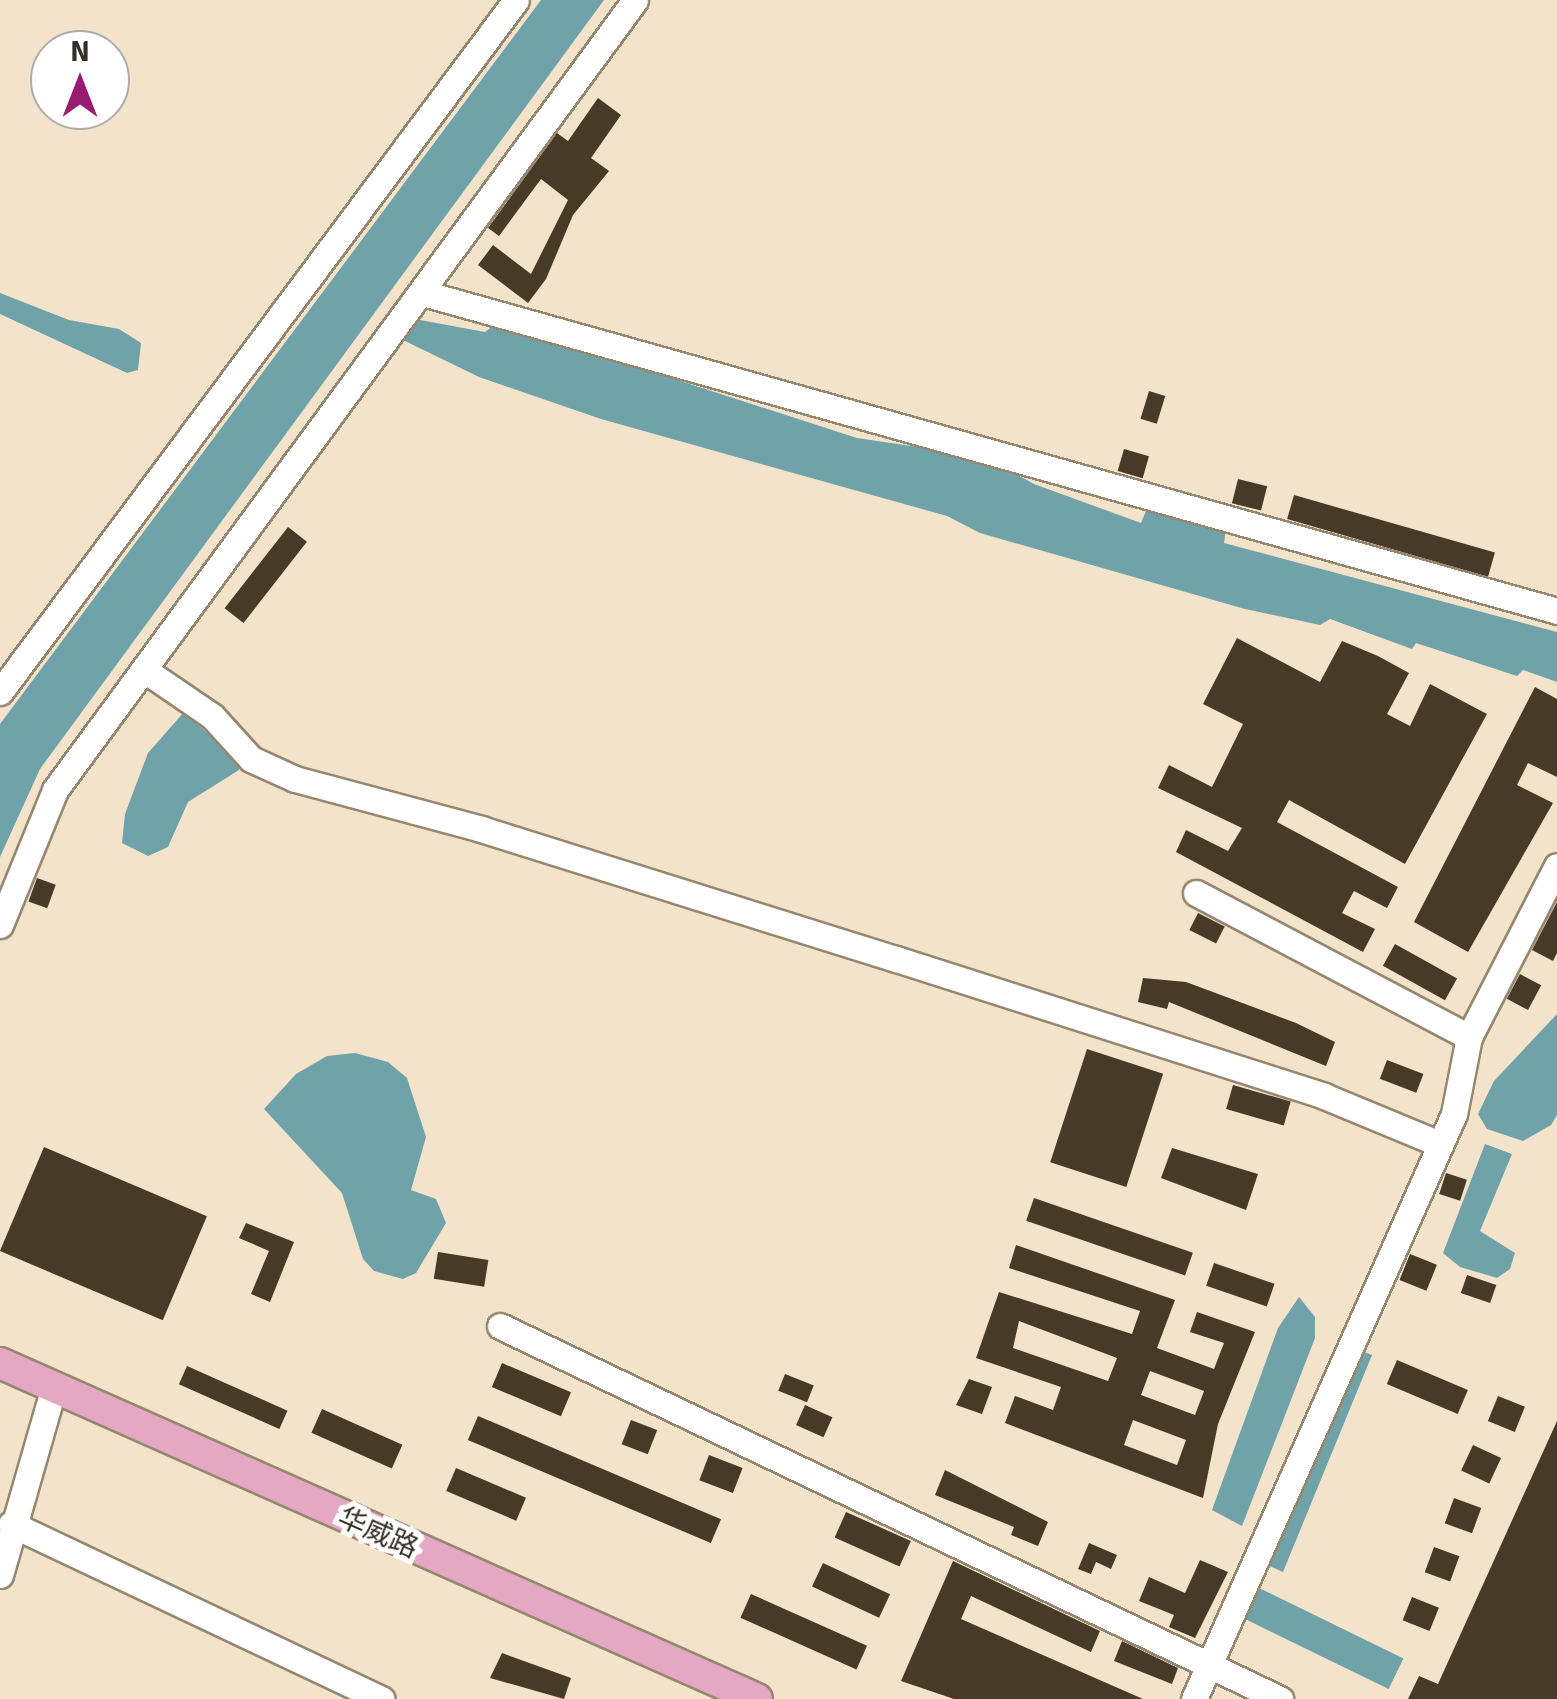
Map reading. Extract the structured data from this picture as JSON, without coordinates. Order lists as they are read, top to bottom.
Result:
{
  "streets": {
    "main road": ["华威路"]
  },
  "north": "top"
}
